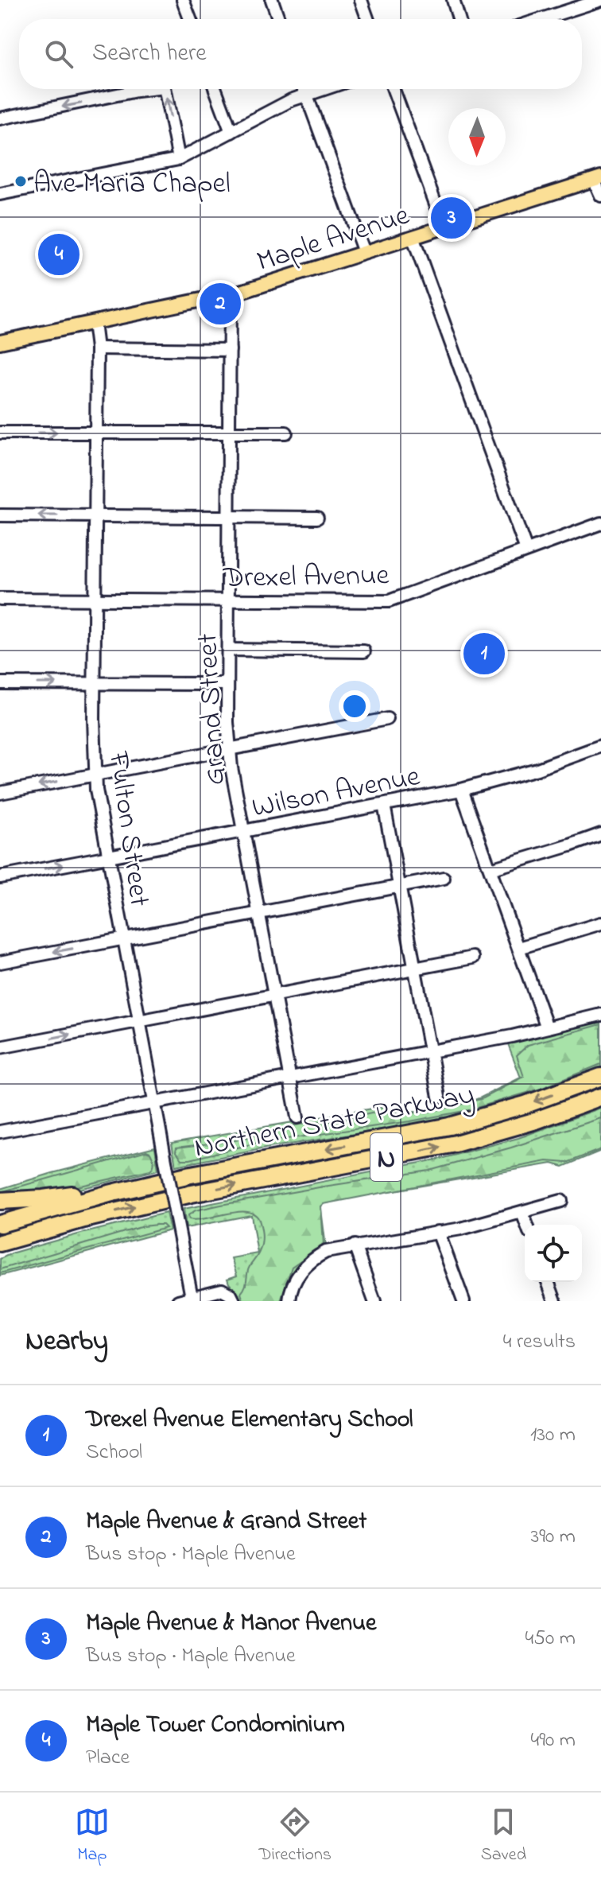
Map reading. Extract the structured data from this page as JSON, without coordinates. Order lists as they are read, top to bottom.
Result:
{
  "streets": {
    "highway": ["Northern State Parkway", "N"],
    "main road": ["Maple Avenue"],
    "street": [
      "Drexel Avenue",
      "Grand Street",
      "Wilson Avenue",
      "Fulton Street"
    ]
  },
  "crossings": [
    ["Maple Avenue", "Grand Street"],
    ["Maple Avenue", "Fulton Street"],
    ["Drexel Avenue", "Grand Street"],
    ["Drexel Avenue", "Fulton Street"],
    ["Grand Street", "Wilson Avenue"],
    ["Wilson Avenue", "Fulton Street"]
  ],
  "places": ["Ave Maria Chapel"],
  "north": "bottom",
  "page": {
    "search": "Search here",
    "pins": [
      "3",
      "4",
      "2",
      "1"
    ],
    "heading": ["Nearby", "4 results"],
    "list": [
      {
        "mark": "1",
        "name": "Drexel Avenue Elementary School",
        "note": "School",
        "value": "130 m"
      },
      {
        "mark": "2",
        "name": "Maple Avenue & Grand Street",
        "note": "Bus stop · Maple Avenue",
        "value": "390 m"
      },
      {
        "mark": "3",
        "name": "Maple Avenue & Manor Avenue",
        "note": "Bus stop · Maple Avenue",
        "value": "450 m"
      },
      {
        "mark": "4",
        "name": "Maple Tower Condominium",
        "note": "Place",
        "value": "490 m"
      }
    ],
    "nav": ["Map", "Directions", "Saved"]
  }
}
